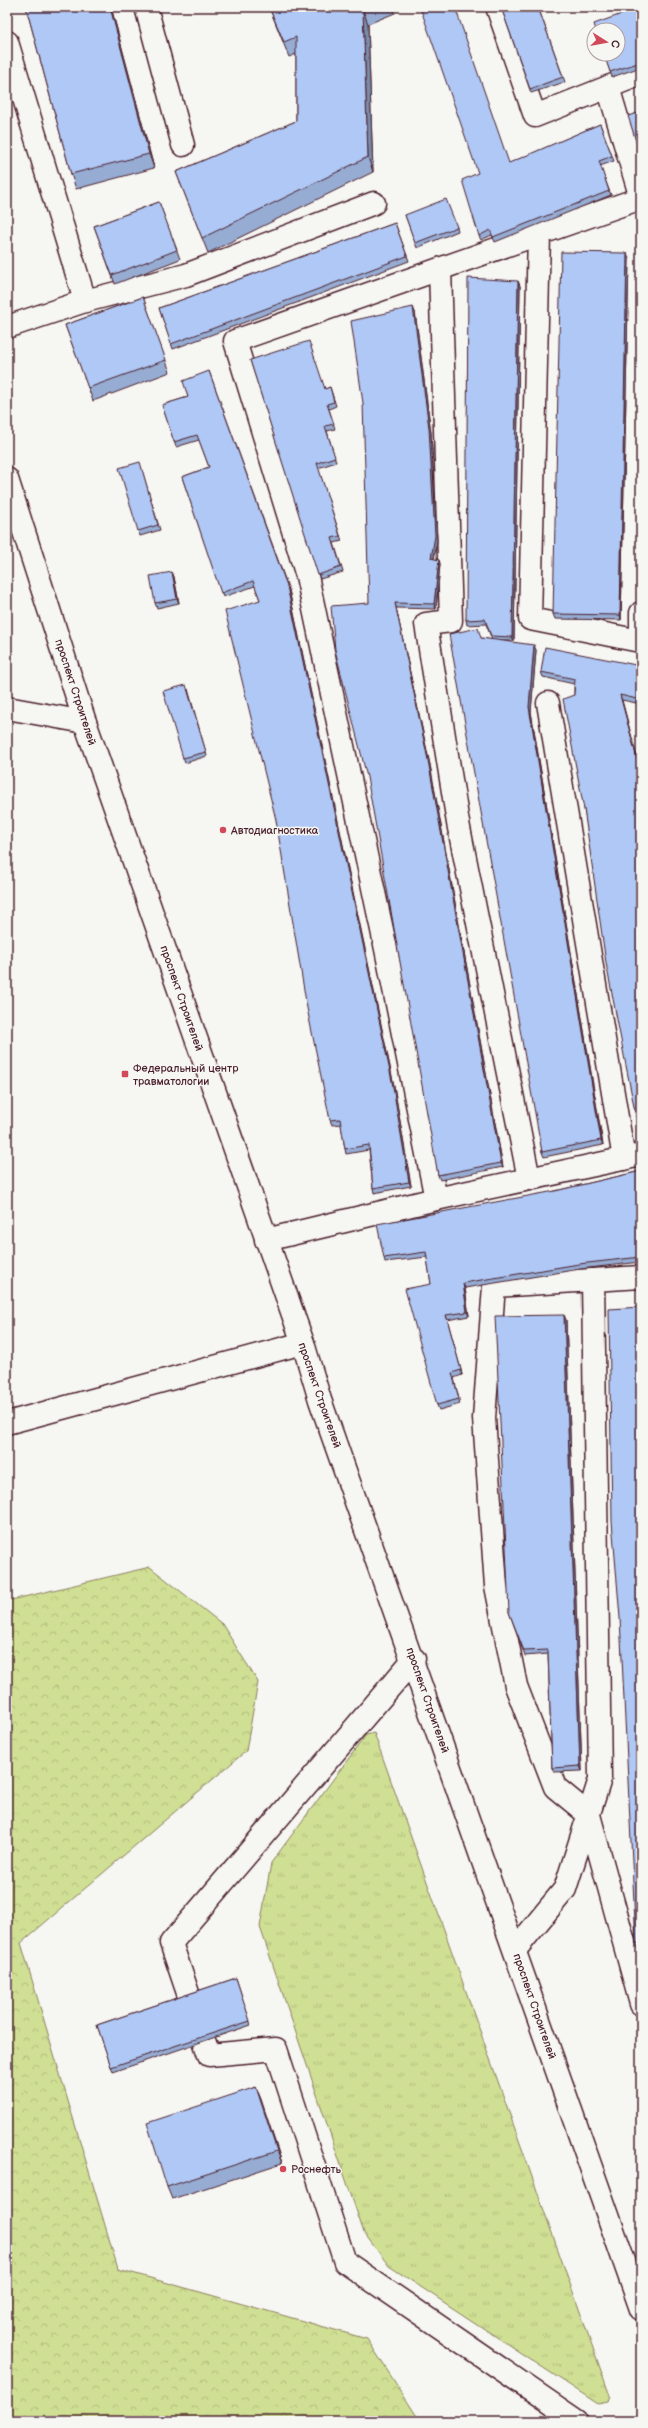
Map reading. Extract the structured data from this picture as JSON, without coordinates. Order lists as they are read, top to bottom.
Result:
{
  "streets": {
    "main road": ["проспект Строителей"]
  },
  "places": {
    "other": ["Автодиагностика", "Роснефть"],
    "transit": ["Федеральный центр травматологии"]
  },
  "north": "right"
}
